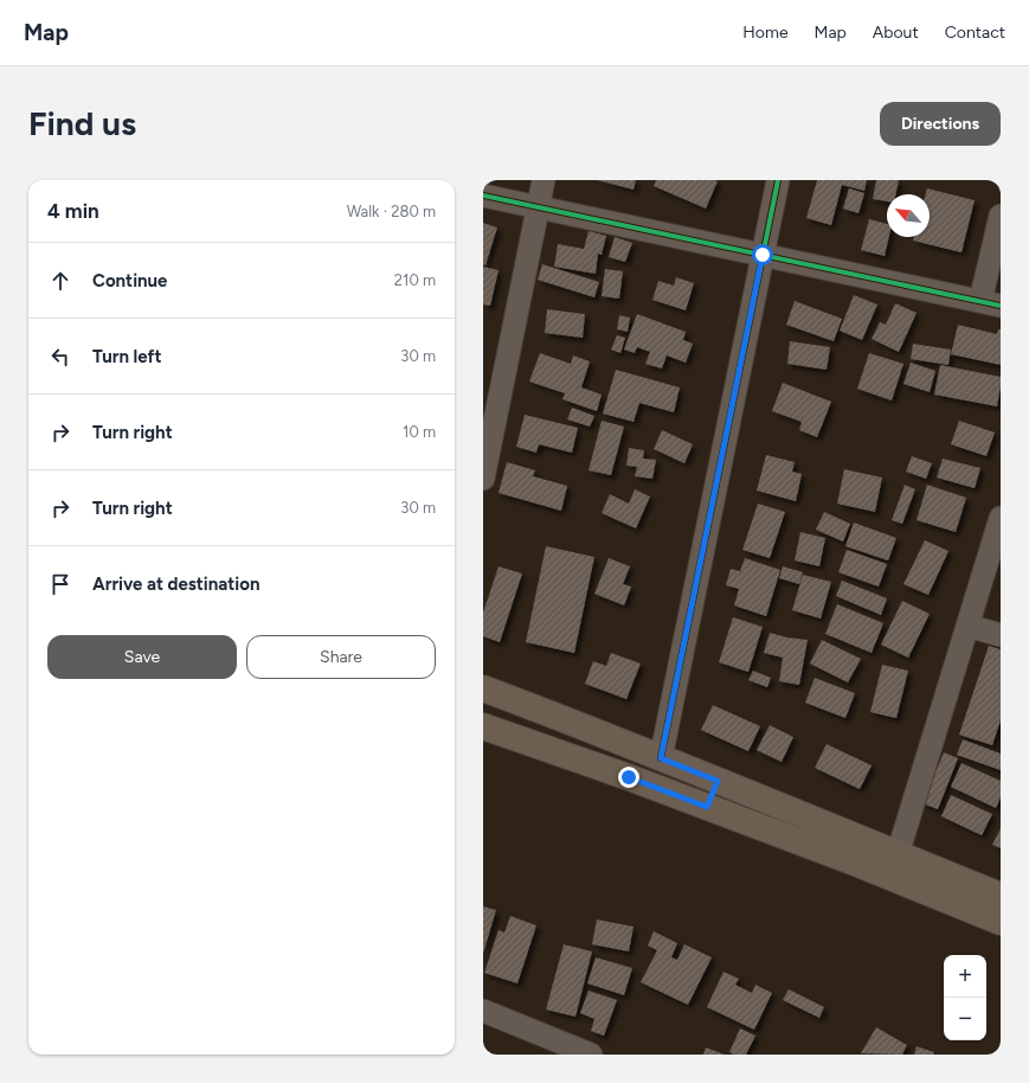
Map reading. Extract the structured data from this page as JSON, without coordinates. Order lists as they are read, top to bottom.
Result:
{
  "north": "top left",
  "page": {
    "header": "Map",
    "nav": [
      "Home",
      "Map",
      "About",
      "Contact"
    ],
    "buttons": [
      "Directions",
      ["Save", "Share"]
    ],
    "title": "Find us",
    "heading": ["4 min", "Walk · 280 m"],
    "list": [
      ["Continue", "210 m"],
      ["Turn left", "30 m"],
      ["Turn right", "10 m"],
      ["Turn right", "30 m"],
      "Arrive at destination"
    ],
    "map_buttons": ["+", "−"]
  }
}
